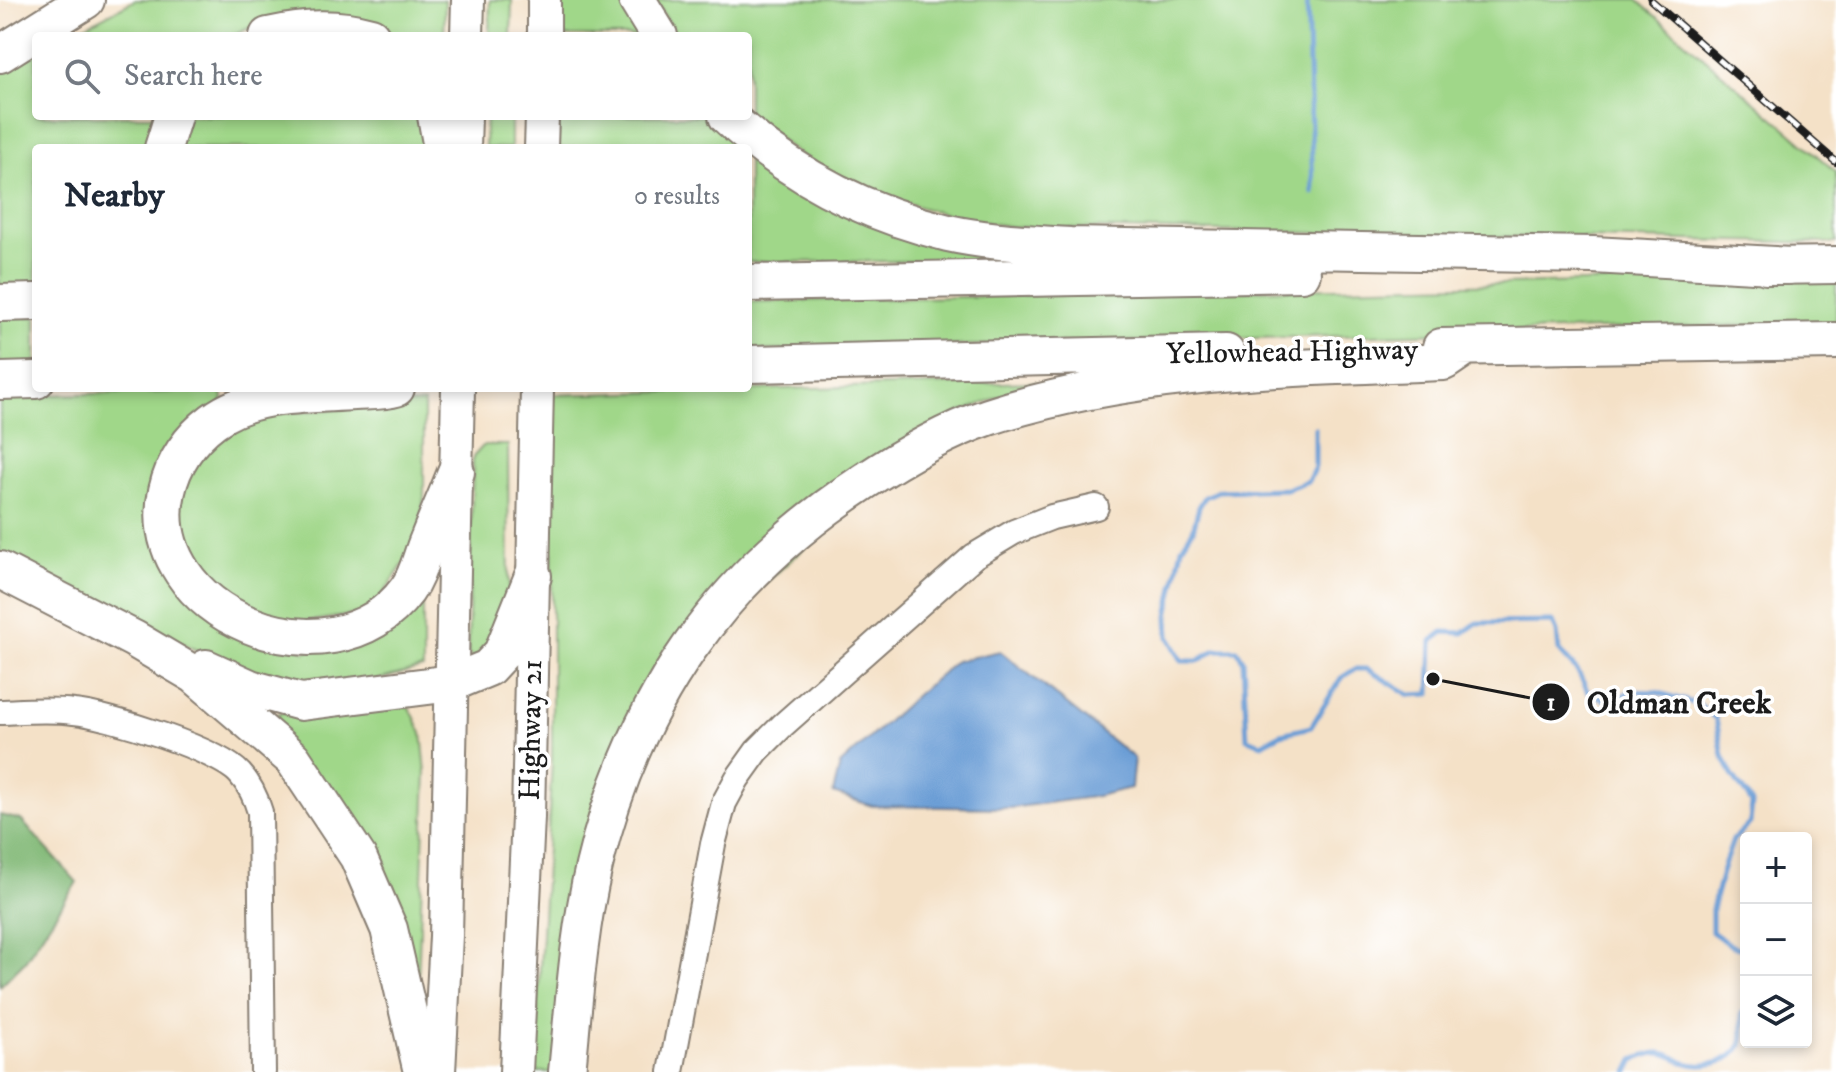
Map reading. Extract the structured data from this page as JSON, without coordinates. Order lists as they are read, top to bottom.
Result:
{
  "streets": {
    "highway": ["Yellowhead Highway"],
    "main road": ["Highway 21"]
  },
  "places": ["Oldman Creek"],
  "page": {
    "search": "Search here",
    "heading": ["Nearby", "0 results"],
    "map_buttons": ["+", "−"]
  }
}
